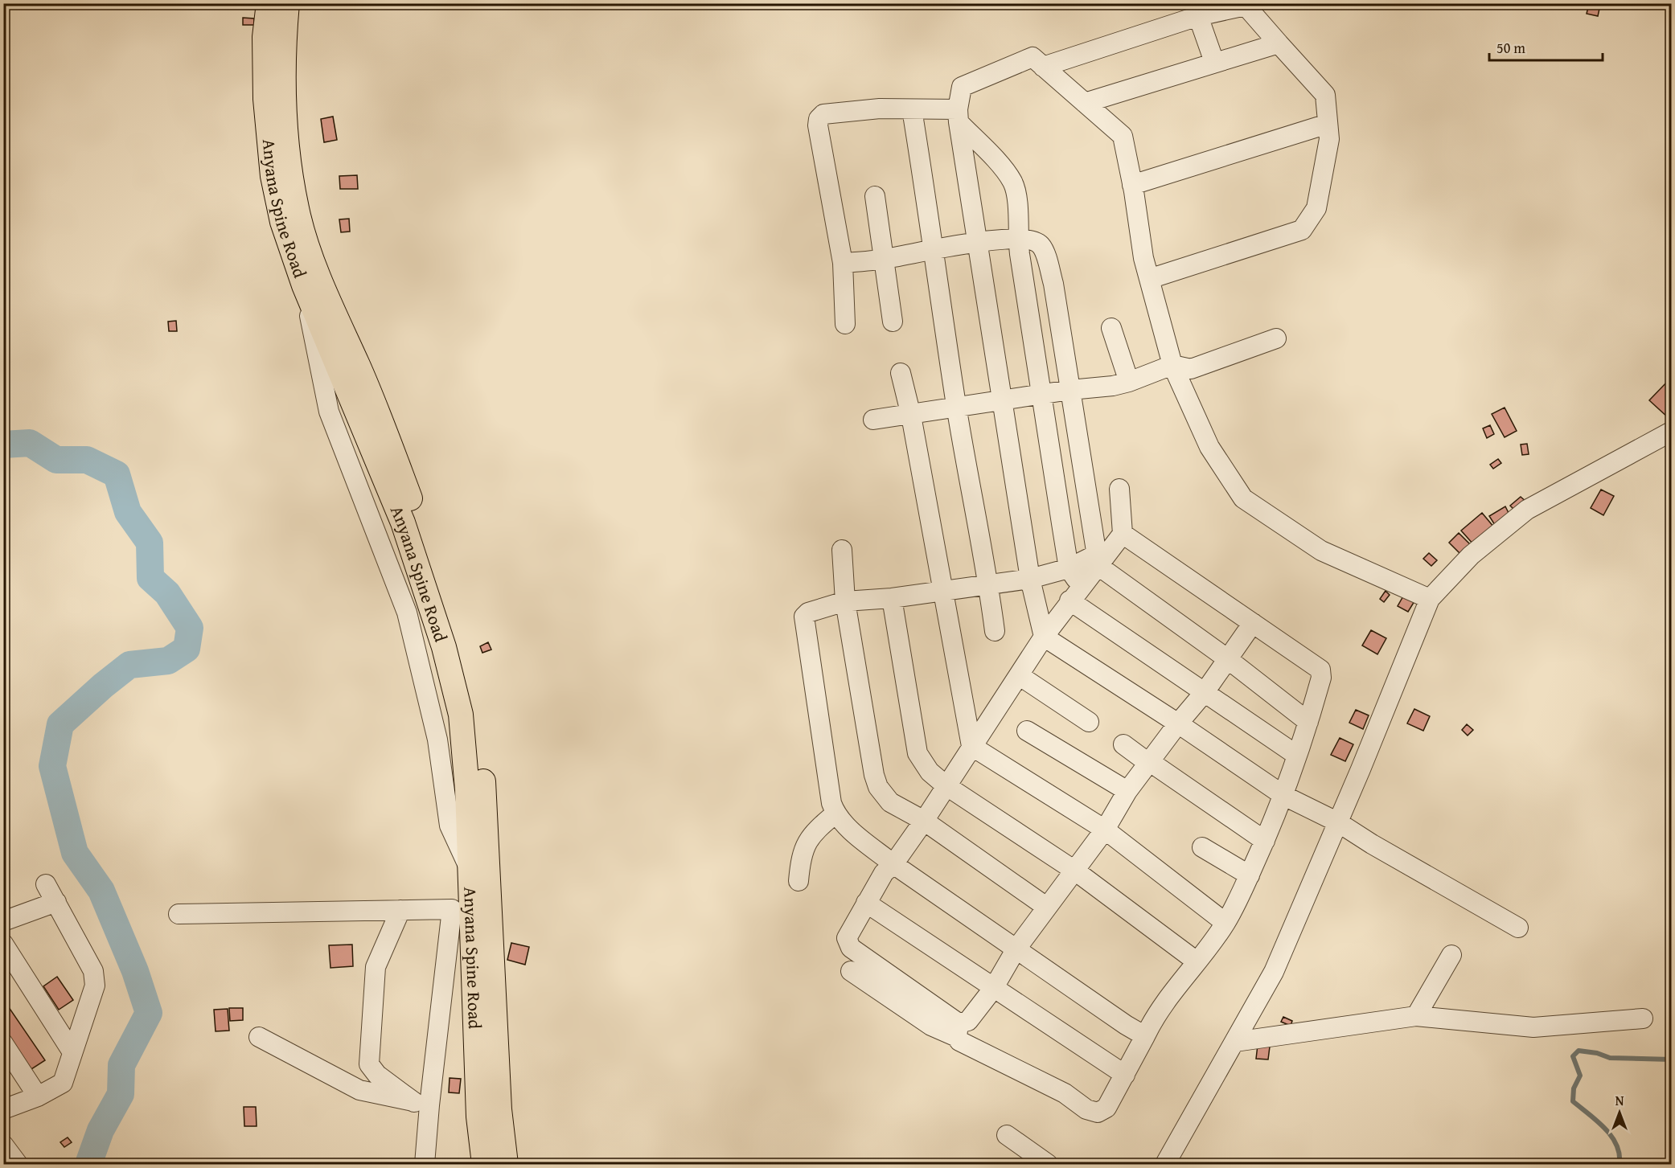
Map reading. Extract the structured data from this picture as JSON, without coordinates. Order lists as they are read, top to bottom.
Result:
{
  "streets": {
    "main road": ["Anyana Spine Road"]
  },
  "scale_bar": "50 m",
  "north": "top"
}
